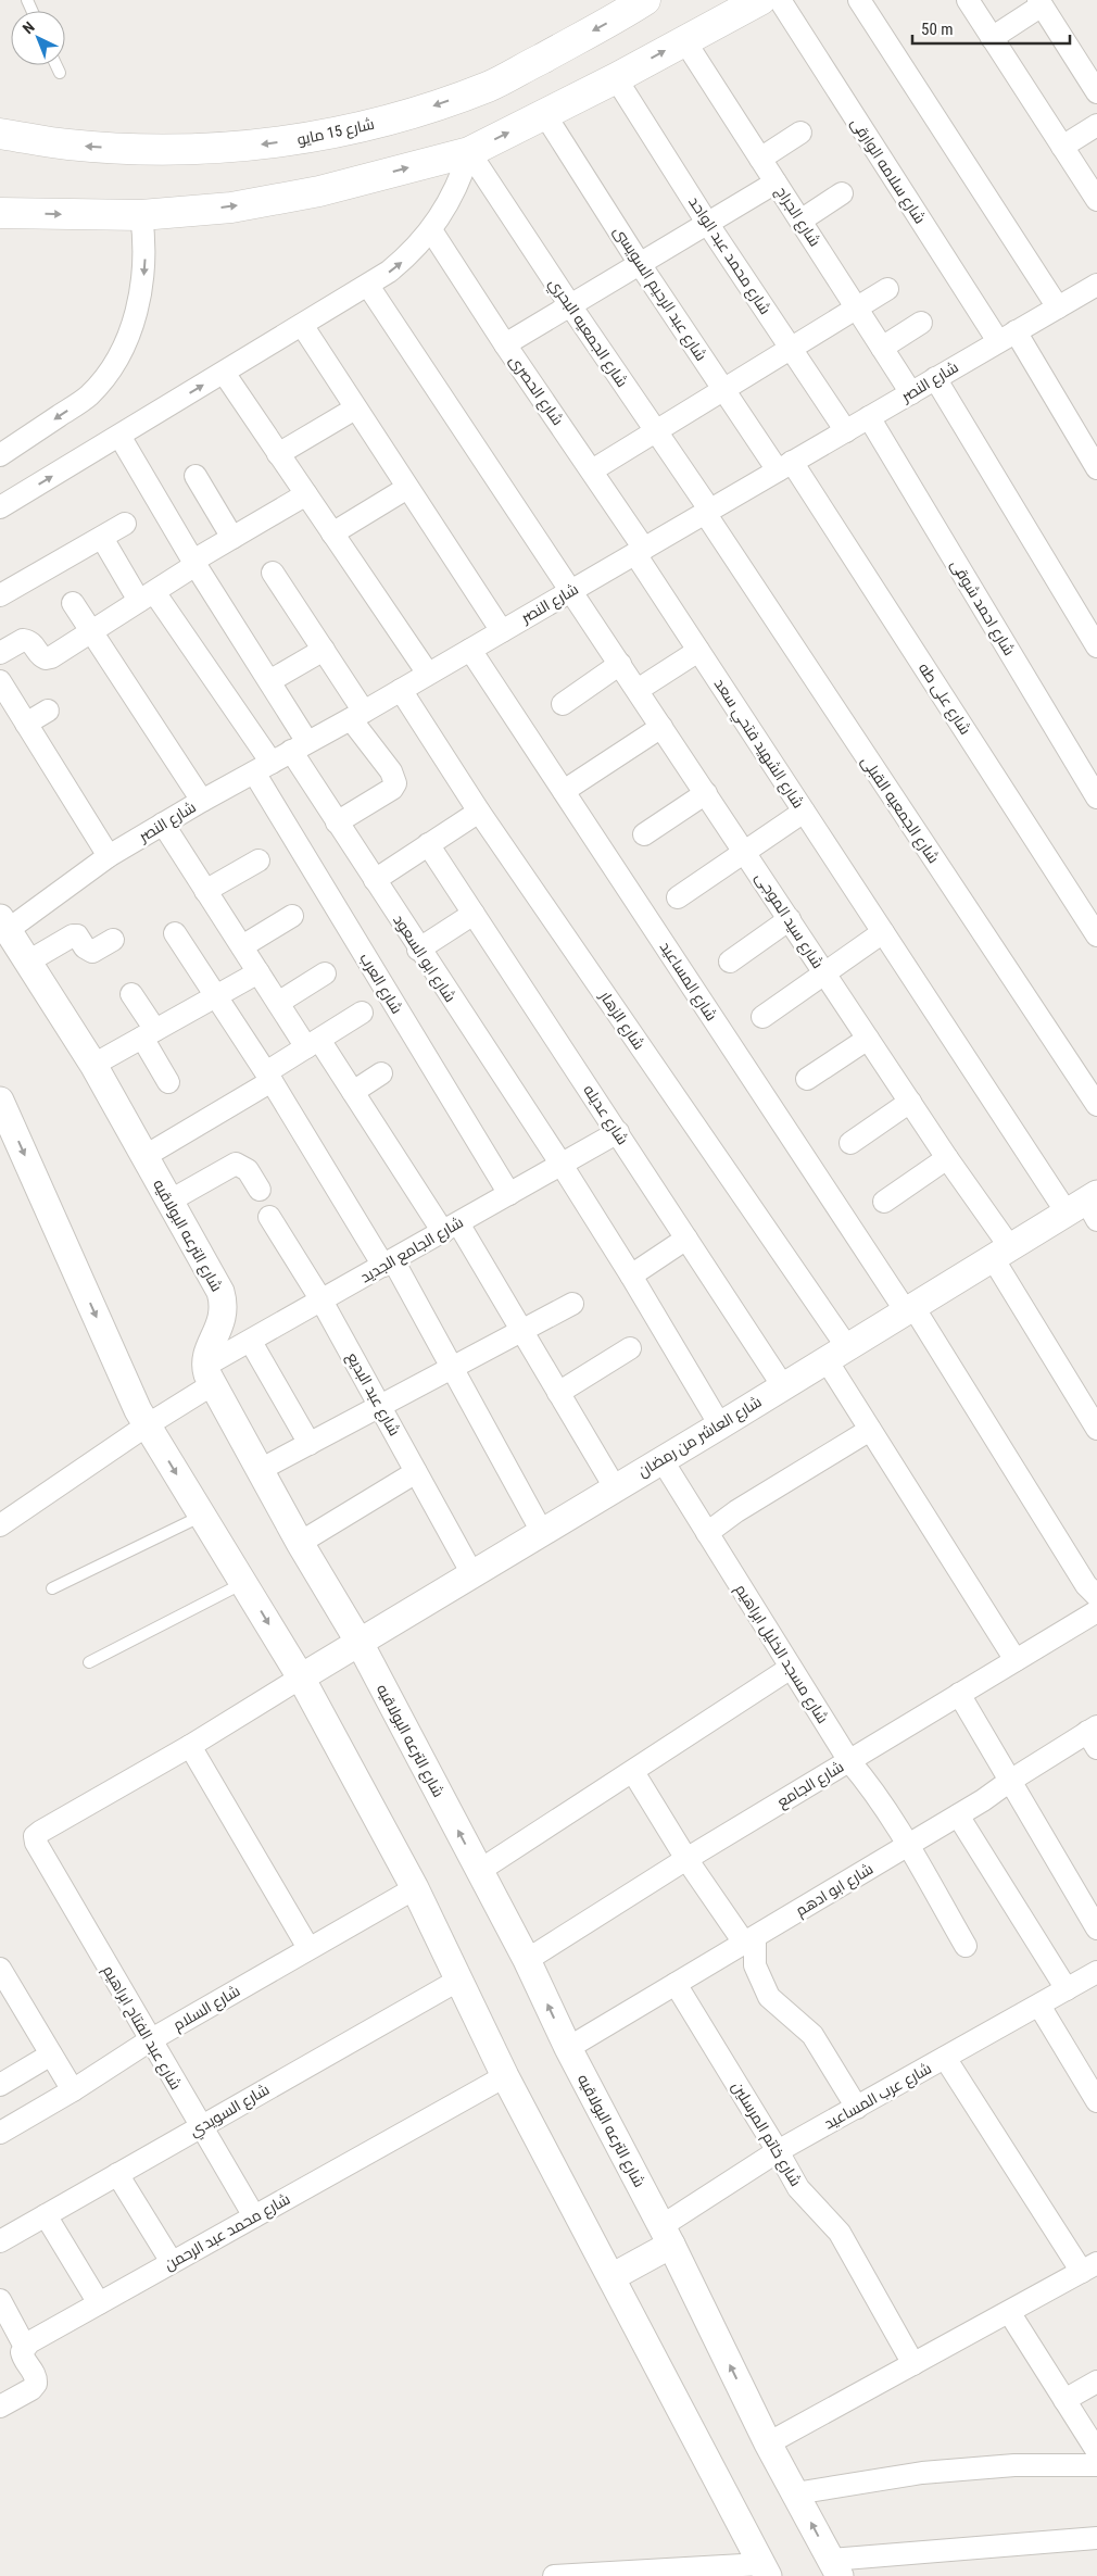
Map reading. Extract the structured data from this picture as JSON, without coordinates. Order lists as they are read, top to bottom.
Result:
{
  "streets": {
    "main road": ["شارع 15 مايو"],
    "street": [
      "شارع سلامه الوارقى",
      "شارع الجراج",
      "شارع محمد عبد الواحد",
      "شارع عبد الرحيم السويسى",
      "شارع الجمعيه البحري",
      "شارع النصر",
      "شارع الحصرى",
      "شارع احمد شوقى",
      "شارع على طه",
      "شارع الشهيد فتحي سعد",
      "شارع الجمعيه القبلى",
      "شارع سيد الموجى",
      "شارع ابو السعود",
      "شارع المساعيد",
      "شارع العرب",
      "شارع الزهار",
      "شارع عديله",
      "شارع الترعه البولاقيه",
      "شارع الجامع الجديد",
      "شارع عبد البديع",
      "شارع العاشر من رمضان",
      "شارع مسجد الخليل ابراهيم",
      "شارع الجامع",
      "شارع ابو ادهم",
      "شارع السلام",
      "شارع عبد الفتاح ابراهيم",
      "شارع عرب المساعيد",
      "شارع السويدي",
      "شارع خاتم المرسلين",
      "شارع محمد عبد الرحمن"
    ]
  },
  "crossings": [
    ["شارع سلامه الوارقى", "شارع النصر"],
    ["شارع الجراج", "شارع النصر"],
    ["شارع محمد عبد الواحد", "شارع النصر"],
    ["شارع عبد الرحيم السويسى", "شارع النصر"],
    ["شارع عبد الرحيم السويسى", "شارع على طه"],
    ["شارع الجمعيه البحري", "شارع النصر"],
    ["شارع الجمعيه البحري", "شارع الجمعيه القبلى"],
    ["شارع النصر", "شارع الحصرى"],
    ["شارع النصر", "شارع احمد شوقى"],
    ["شارع النصر", "شارع على طه"],
    ["شارع النصر", "شارع الشهيد فتحي سعد"],
    ["شارع النصر", "شارع الجمعيه القبلى"],
    ["شارع النصر", "شارع سيد الموجى"],
    ["شارع النصر", "شارع ابو السعود"],
    ["شارع النصر", "شارع المساعيد"],
    ["شارع النصر", "شارع العرب"],
    ["شارع النصر", "شارع الزهار"],
    ["شارع النصر", "شارع الترعه البولاقيه"],
    ["شارع الحصرى", "شارع الشهيد فتحي سعد"],
    ["شارع الشهيد فتحي سعد", "شارع العاشر من رمضان"],
    ["شارع سيد الموجى", "شارع العاشر من رمضان"],
    ["شارع ابو السعود", "شارع الجامع الجديد"],
    ["شارع ابو السعود", "شارع العاشر من رمضان"],
    ["شارع المساعيد", "شارع العاشر من رمضان"],
    ["شارع العرب", "شارع الجامع الجديد"],
    ["شارع الزهار", "شارع العاشر من رمضان"],
    ["شارع الزهار", "شارع الجامع"],
    ["شارع عديله", "شارع الجامع الجديد"],
    ["شارع عديله", "شارع العاشر من رمضان"],
    ["شارع الترعه البولاقيه", "شارع الجامع الجديد"],
    ["شارع الترعه البولاقيه", "شارع العاشر من رمضان"],
    ["شارع الترعه البولاقيه", "شارع الجامع"],
    ["شارع الترعه البولاقيه", "شارع ابو ادهم"],
    ["شارع الترعه البولاقيه", "شارع عرب المساعيد"],
    ["شارع الجامع الجديد", "شارع عبد البديع"],
    ["شارع عبد البديع", "شارع العاشر من رمضان"],
    ["شارع العاشر من رمضان", "شارع مسجد الخليل ابراهيم"],
    ["شارع مسجد الخليل ابراهيم", "شارع الجامع"],
    ["شارع مسجد الخليل ابراهيم", "شارع ابو ادهم"],
    ["شارع ابو ادهم", "شارع خاتم المرسلين"],
    ["شارع السلام", "شارع عبد الفتاح ابراهيم"],
    ["شارع عبد الفتاح ابراهيم", "شارع السويدي"],
    ["شارع عبد الفتاح ابراهيم", "شارع محمد عبد الرحمن"],
    ["شارع عرب المساعيد", "شارع خاتم المرسلين"]
  ],
  "scale_bar": "50 m",
  "north": "top left"
}
